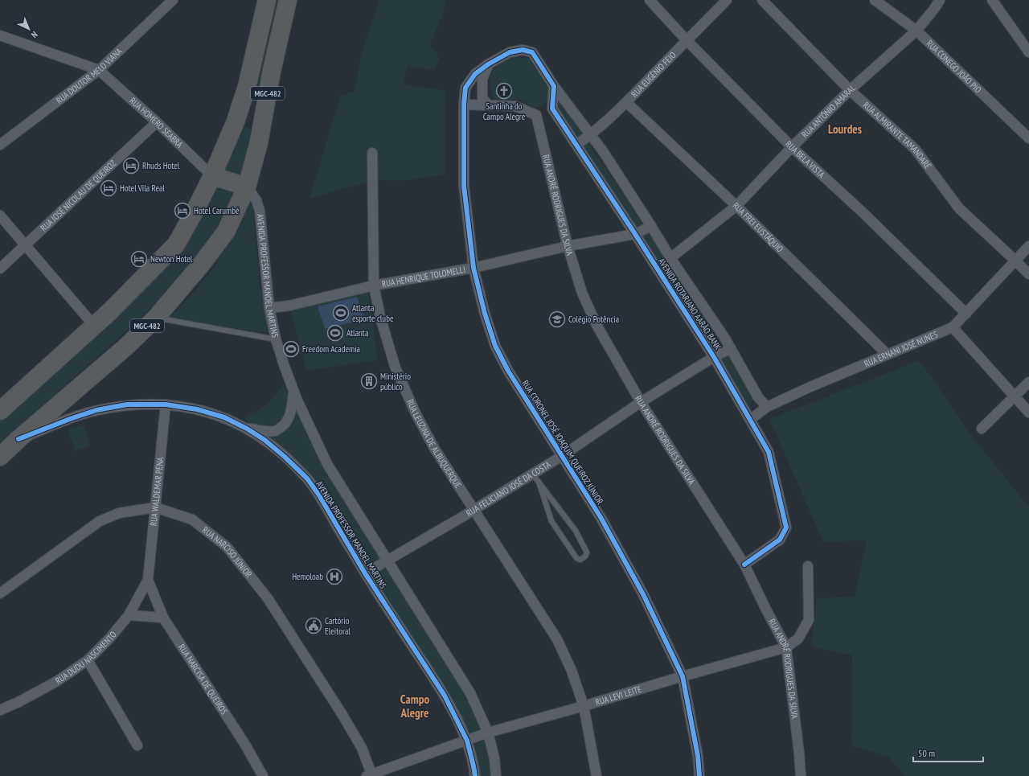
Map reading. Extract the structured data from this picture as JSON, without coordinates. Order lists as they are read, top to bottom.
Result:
{
  "streets": {
    "highway": ["MGC-482"],
    "street": [
      "RUA CONEGO JOÃO PIO",
      "RUA EUGÊNIO FEIO",
      "RUA DOUTOR MELO VIANA",
      "RUA ANTÔNIO AMARAL",
      "RUA HOMERO SEABRA",
      "RUA ALMIRANTE TAMANDARÉ",
      "RUA BELA VISTA",
      "RUA JOSÉ NICOLAU DE QUEIROZ",
      "RUA ANDRÉ RODRIGUES DA SILVA",
      "RUA FREI EUSTÁQUIO",
      "AVENIDA PROFESSOR MANOEL MARTINS",
      "RUA HENRIQUE TOLOMELLI",
      "AVENIDA ROTARIANO AARÃO BANK",
      "RUA ERNANI JOSÉ NUNES",
      "RUA CORONEL JOSÉ JOAQUIM QUEIROZ JÚNIOR",
      "RUA LEUZINA DE ALBUQUERQUE",
      "RUA FELICIANO JOSÉ DA COSTA",
      "RUA WALDEMAR PENA",
      "RUA NARCISO JÚNIOR",
      "RUA DUDU NASCIMENTO",
      "RUA NARCISA DE QUEIROS",
      "RUA LEVI LEITE"
    ]
  },
  "crossings": [
    ["RUA CONEGO JOÃO PIO", "RUA ANTÔNIO AMARAL"],
    ["RUA EUGÊNIO FEIO", "RUA BELA VISTA"],
    ["RUA EUGÊNIO FEIO", "RUA FREI EUSTÁQUIO"],
    ["RUA EUGÊNIO FEIO", "AVENIDA ROTARIANO AARÃO BANK"],
    ["RUA DOUTOR MELO VIANA", "RUA HOMERO SEABRA"],
    ["MGC-482", "RUA HOMERO SEABRA"],
    ["MGC-482", "AVENIDA PROFESSOR MANOEL MARTINS"],
    ["RUA ANTÔNIO AMARAL", "RUA ALMIRANTE TAMANDARÉ"],
    ["RUA ANTÔNIO AMARAL", "RUA BELA VISTA"],
    ["RUA ANTÔNIO AMARAL", "RUA FREI EUSTÁQUIO"],
    ["RUA ANTÔNIO AMARAL", "AVENIDA ROTARIANO AARÃO BANK"],
    ["RUA HOMERO SEABRA", "RUA JOSÉ NICOLAU DE QUEIROZ"],
    ["RUA ALMIRANTE TAMANDARÉ", "RUA ERNANI JOSÉ NUNES"],
    ["RUA BELA VISTA", "RUA ERNANI JOSÉ NUNES"],
    ["RUA ANDRÉ RODRIGUES DA SILVA", "RUA HENRIQUE TOLOMELLI"],
    ["RUA ANDRÉ RODRIGUES DA SILVA", "AVENIDA ROTARIANO AARÃO BANK"],
    ["RUA ANDRÉ RODRIGUES DA SILVA", "RUA CORONEL JOSÉ JOAQUIM QUEIROZ JÚNIOR"],
    ["RUA ANDRÉ RODRIGUES DA SILVA", "RUA FELICIANO JOSÉ DA COSTA"],
    ["RUA ANDRÉ RODRIGUES DA SILVA", "RUA LEVI LEITE"],
    ["RUA FREI EUSTÁQUIO", "RUA ERNANI JOSÉ NUNES"],
    ["AVENIDA PROFESSOR MANOEL MARTINS", "RUA HENRIQUE TOLOMELLI"],
    ["AVENIDA PROFESSOR MANOEL MARTINS", "RUA FELICIANO JOSÉ DA COSTA"],
    ["AVENIDA PROFESSOR MANOEL MARTINS", "RUA WALDEMAR PENA"],
    ["AVENIDA PROFESSOR MANOEL MARTINS", "RUA LEVI LEITE"],
    ["RUA HENRIQUE TOLOMELLI", "AVENIDA ROTARIANO AARÃO BANK"],
    ["RUA HENRIQUE TOLOMELLI", "RUA CORONEL JOSÉ JOAQUIM QUEIROZ JÚNIOR"],
    ["RUA HENRIQUE TOLOMELLI", "RUA LEUZINA DE ALBUQUERQUE"],
    ["AVENIDA ROTARIANO AARÃO BANK", "RUA ERNANI JOSÉ NUNES"],
    ["AVENIDA ROTARIANO AARÃO BANK", "RUA CORONEL JOSÉ JOAQUIM QUEIROZ JÚNIOR"],
    ["AVENIDA ROTARIANO AARÃO BANK", "RUA FELICIANO JOSÉ DA COSTA"],
    ["RUA CORONEL JOSÉ JOAQUIM QUEIROZ JÚNIOR", "RUA FELICIANO JOSÉ DA COSTA"],
    ["RUA CORONEL JOSÉ JOAQUIM QUEIROZ JÚNIOR", "RUA LEVI LEITE"],
    ["RUA LEUZINA DE ALBUQUERQUE", "RUA FELICIANO JOSÉ DA COSTA"],
    ["RUA LEUZINA DE ALBUQUERQUE", "RUA LEVI LEITE"],
    ["RUA WALDEMAR PENA", "RUA NARCISO JÚNIOR"],
    ["RUA WALDEMAR PENA", "RUA DUDU NASCIMENTO"],
    ["RUA WALDEMAR PENA", "RUA NARCISA DE QUEIROS"],
    ["RUA NARCISO JÚNIOR", "RUA LEVI LEITE"],
    ["RUA DUDU NASCIMENTO", "RUA NARCISA DE QUEIROS"]
  ],
  "districts": ["Lourdes", "Campo Alegre"],
  "places": {
    "church": ["Santinha do Campo Alegre"],
    "hotel": [
      "Rhuds Hotel",
      "Hotel Vila Real",
      "Hotel Carumbé",
      "Newton Hotel"
    ],
    "sports": ["Atlanta esporte clube", "Atlanta", "Freedom Academia"],
    "school or university": ["Colégio Potência"],
    "building": ["Ministério público"],
    "hospital": ["Hemoloab"],
    "public building": ["Cartório Eleitoral"]
  },
  "scale_bar": "50 m",
  "north": "bottom right"
}
